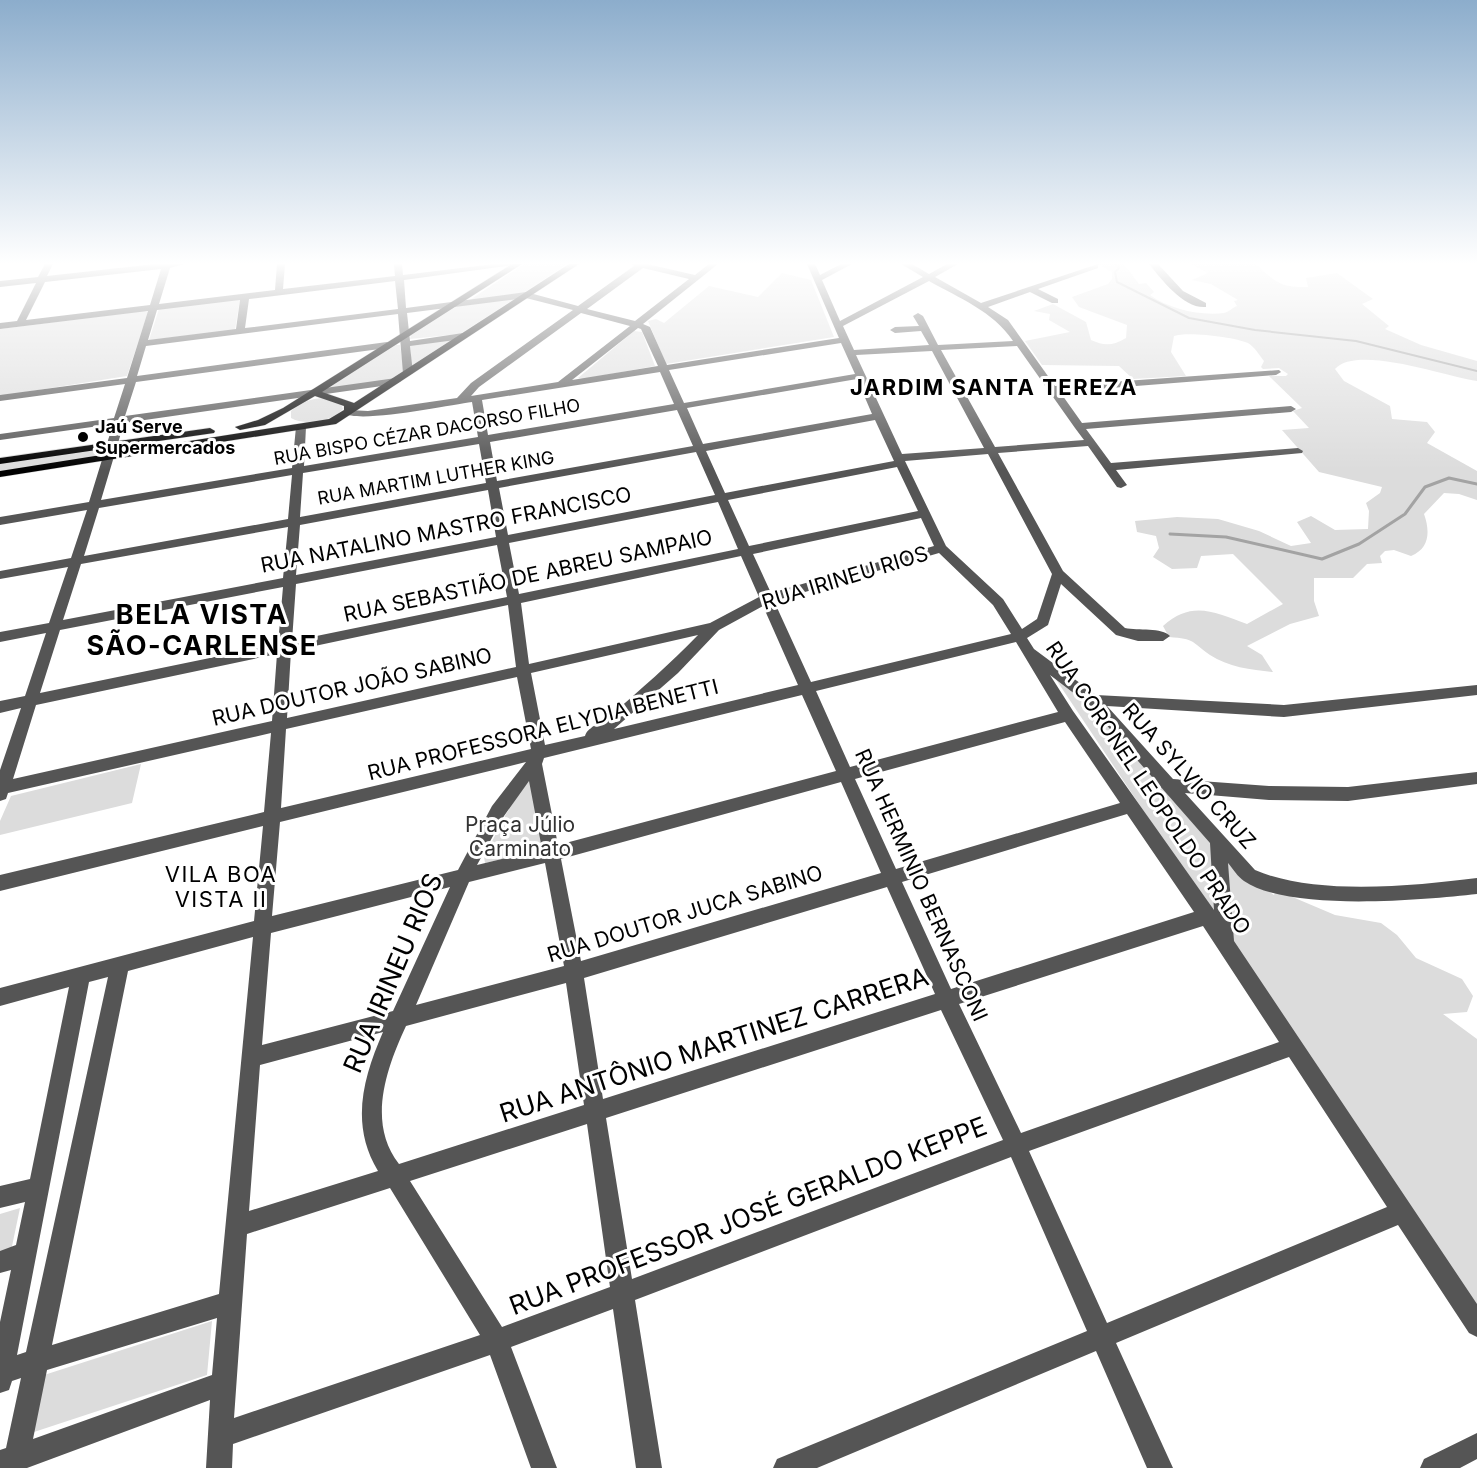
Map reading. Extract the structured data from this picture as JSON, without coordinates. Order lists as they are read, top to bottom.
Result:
{
  "streets": {
    "street": [
      "RUA BISPO CÉZAR DACORSO FILHO",
      "RUA MARTIM LUTHER KING",
      "RUA NATALINO MASTRO FRANCISCO",
      "RUA SEBASTIÃO DE ABREU SAMPAIO",
      "RUA IRINEU RIOS",
      "RUA DOUTOR JOÃO SABINO",
      "RUA PROFESSORA ELYDIA BENETTI",
      "RUA SYLVIO CRUZ",
      "RUA CORONEL LEOPOLDO PRADO",
      "RUA HERMINIO BERNASCONI",
      "RUA DOUTOR JUCA SABINO",
      "RUA ANTÔNIO MARTINEZ CARRERA",
      "RUA PROFESSOR JOSÉ GERALDO KEPPE"
    ]
  },
  "crossings": [
    ["RUA BISPO CÉZAR DACORSO FILHO", "RUA CORONEL LEOPOLDO PRADO"],
    ["RUA BISPO CÉZAR DACORSO FILHO", "RUA HERMINIO BERNASCONI"],
    ["RUA MARTIM LUTHER KING", "RUA CORONEL LEOPOLDO PRADO"],
    ["RUA MARTIM LUTHER KING", "RUA HERMINIO BERNASCONI"],
    ["RUA NATALINO MASTRO FRANCISCO", "RUA CORONEL LEOPOLDO PRADO"],
    ["RUA NATALINO MASTRO FRANCISCO", "RUA HERMINIO BERNASCONI"],
    ["RUA SEBASTIÃO DE ABREU SAMPAIO", "RUA CORONEL LEOPOLDO PRADO"],
    ["RUA SEBASTIÃO DE ABREU SAMPAIO", "RUA HERMINIO BERNASCONI"],
    ["RUA IRINEU RIOS", "RUA DOUTOR JOÃO SABINO"],
    ["RUA IRINEU RIOS", "RUA PROFESSORA ELYDIA BENETTI"],
    ["RUA IRINEU RIOS", "RUA CORONEL LEOPOLDO PRADO"],
    ["RUA IRINEU RIOS", "RUA HERMINIO BERNASCONI"],
    ["RUA IRINEU RIOS", "RUA DOUTOR JUCA SABINO"],
    ["RUA IRINEU RIOS", "RUA ANTÔNIO MARTINEZ CARRERA"],
    ["RUA IRINEU RIOS", "RUA PROFESSOR JOSÉ GERALDO KEPPE"],
    ["RUA PROFESSORA ELYDIA BENETTI", "RUA SYLVIO CRUZ"],
    ["RUA PROFESSORA ELYDIA BENETTI", "RUA CORONEL LEOPOLDO PRADO"],
    ["RUA PROFESSORA ELYDIA BENETTI", "RUA HERMINIO BERNASCONI"],
    ["RUA SYLVIO CRUZ", "RUA CORONEL LEOPOLDO PRADO"],
    ["RUA CORONEL LEOPOLDO PRADO", "RUA DOUTOR JUCA SABINO"],
    ["RUA CORONEL LEOPOLDO PRADO", "RUA ANTÔNIO MARTINEZ CARRERA"],
    ["RUA CORONEL LEOPOLDO PRADO", "RUA PROFESSOR JOSÉ GERALDO KEPPE"],
    ["RUA HERMINIO BERNASCONI", "RUA DOUTOR JUCA SABINO"],
    ["RUA HERMINIO BERNASCONI", "RUA ANTÔNIO MARTINEZ CARRERA"],
    ["RUA HERMINIO BERNASCONI", "RUA PROFESSOR JOSÉ GERALDO KEPPE"]
  ],
  "districts": ["JARDIM SANTA TEREZA", "BELA VISTA SÃO-CARLENSE", "VILA BOA VISTA II"],
  "parks": ["Praça Júlio Carminato"],
  "places": ["Jaú Serve Supermercados"]
}
